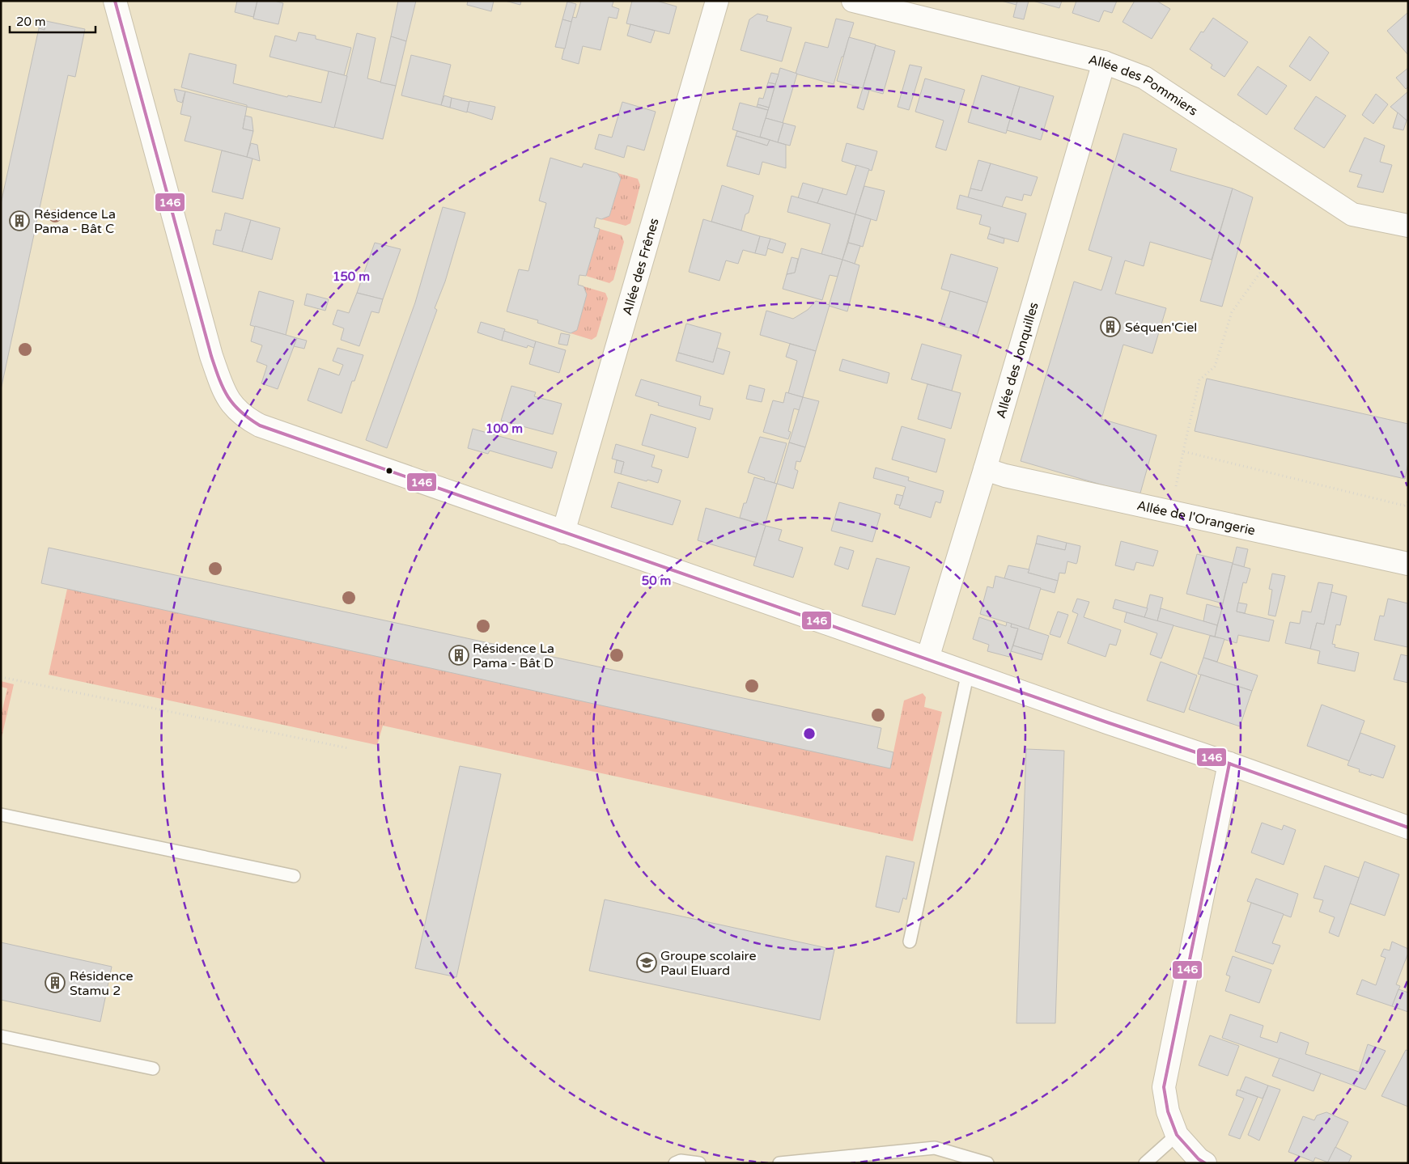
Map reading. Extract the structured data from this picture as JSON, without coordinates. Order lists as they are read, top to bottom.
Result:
{
  "streets": {
    "street": [
      "Allée des Pommiers",
      "Allée des Frênes",
      "Allée des Jonquilles",
      "Allée de l'Orangerie"
    ]
  },
  "crossings": [
    ["Allée des Pommiers", "Allée des Jonquilles"],
    ["Allée des Jonquilles", "Allée de l'Orangerie"]
  ],
  "places": {
    "building": [
      "Résidence La Pama - Bât C",
      "Séquen'Ciel",
      "Résidence La Pama - Bât D",
      "Résidence Stamu 2"
    ],
    "school or university": ["Groupe scolaire Paul Eluard"]
  },
  "lines": ["transit line 146"],
  "scale_bar": "20 m",
  "rings": ["150 m", "100 m", "50 m"]
}
